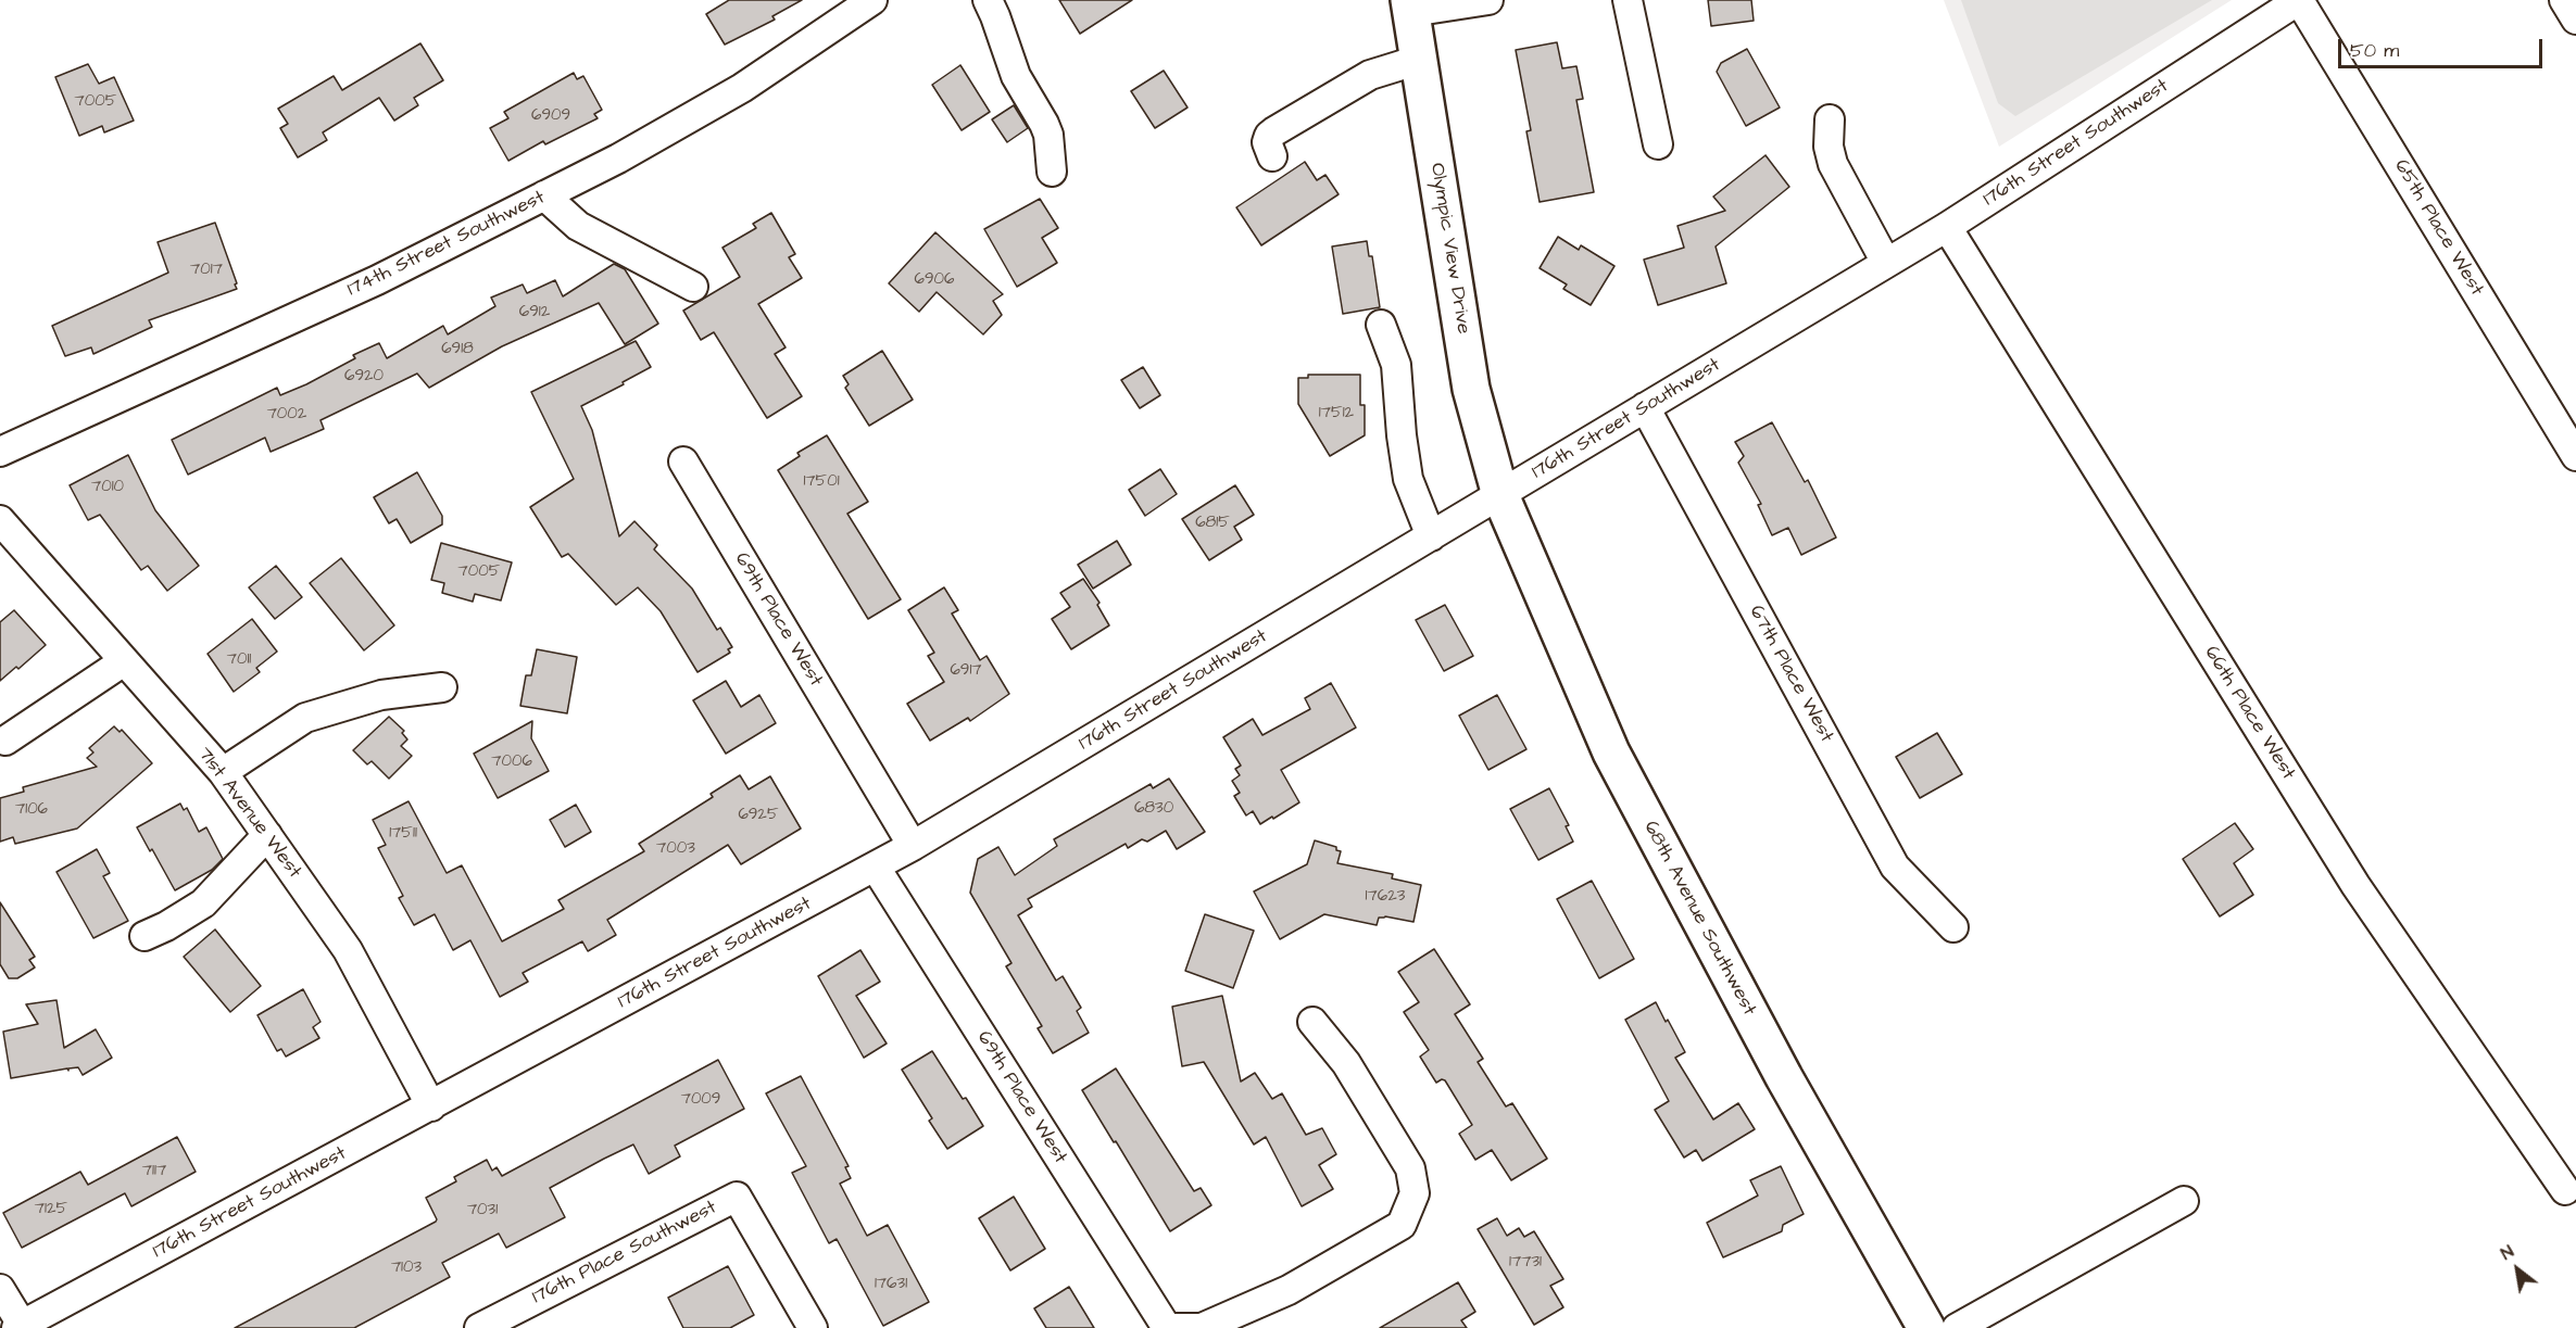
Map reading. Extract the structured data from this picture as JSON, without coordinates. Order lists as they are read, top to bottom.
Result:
{
  "streets": {
    "main road": ["Olympic View Drive", "68th Avenue Southwest"],
    "street": [
      "176th Street Southwest",
      "65th Place West",
      "174th Street Southwest",
      "69th Place West",
      "67th Place West",
      "66th Place West",
      "71st Avenue West",
      "176th Place Southwest"
    ]
  },
  "crossings": [
    ["176th Street Southwest", "65th Place West"],
    ["176th Street Southwest", "Olympic View Drive"],
    ["176th Street Southwest", "69th Place West"],
    ["176th Street Southwest", "67th Place West"],
    ["176th Street Southwest", "66th Place West"],
    ["176th Street Southwest", "71st Avenue West"],
    ["176th Street Southwest", "68th Avenue Southwest"],
    ["Olympic View Drive", "68th Avenue Southwest"]
  ],
  "house_numbers": [
    "7005",
    "6909",
    "7017",
    "6906",
    "6912",
    "6918",
    "6920",
    "17512",
    "7002",
    "17501",
    "7010",
    "6815",
    "7005",
    "7011",
    "6917",
    "7006",
    "6830",
    "7106",
    "6925",
    "17511",
    "7003",
    "17623",
    "7009",
    "7117",
    "7125",
    "7031",
    "17731",
    "7103",
    "17631"
  ],
  "scale_bar": "50 m",
  "north": "top left"
}
